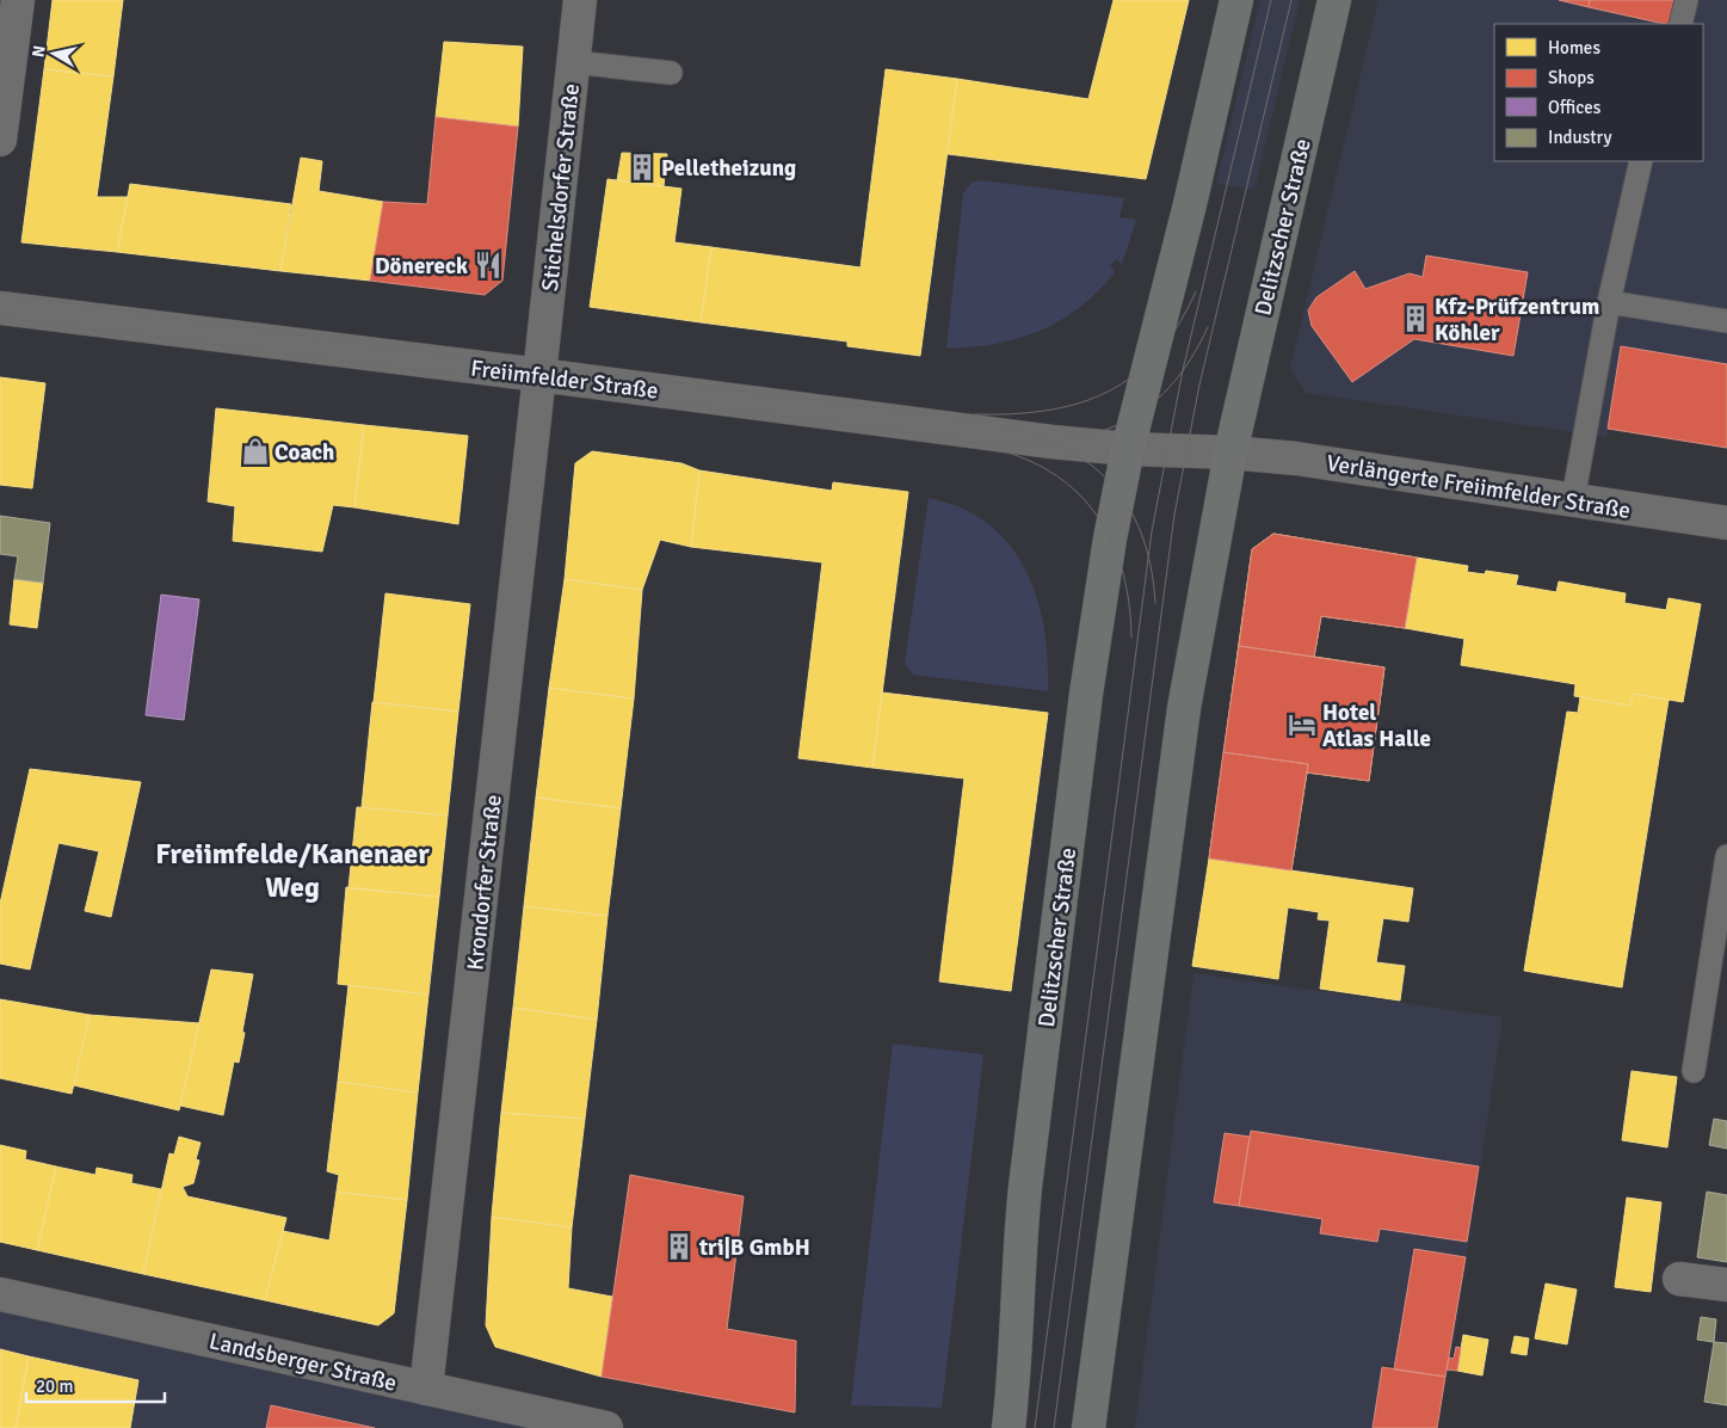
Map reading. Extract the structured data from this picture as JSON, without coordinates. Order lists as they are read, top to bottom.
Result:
{
  "streets": {
    "main road": ["Delitzscher Straße"],
    "street": [
      "Stichelsdorfer Straße",
      "Freiimfelder Straße",
      "Verlängerte Freiimfelder Straße",
      "Krondorfer Straße",
      "Landsberger Straße"
    ]
  },
  "crossings": [
    ["Stichelsdorfer Straße", "Freiimfelder Straße"],
    ["Stichelsdorfer Straße", "Krondorfer Straße"],
    ["Delitzscher Straße", "Freiimfelder Straße"],
    ["Delitzscher Straße", "Verlängerte Freiimfelder Straße"],
    ["Freiimfelder Straße", "Krondorfer Straße"],
    ["Krondorfer Straße", "Landsberger Straße"]
  ],
  "districts": ["Freiimfelde/Kanenaer Weg"],
  "places": {
    "building": ["Pelletheizung", "Kfz-Prüfzentrum Köhler", "tri|B GmbH"],
    "restaurant": ["Dönereck"],
    "shop": ["Coach"],
    "hotel": ["Hotel Atlas Halle"]
  },
  "legend": [
    "Homes",
    "Shops",
    "Offices",
    "Industry"
  ],
  "scale_bar": "20 m",
  "north": "left"
}
